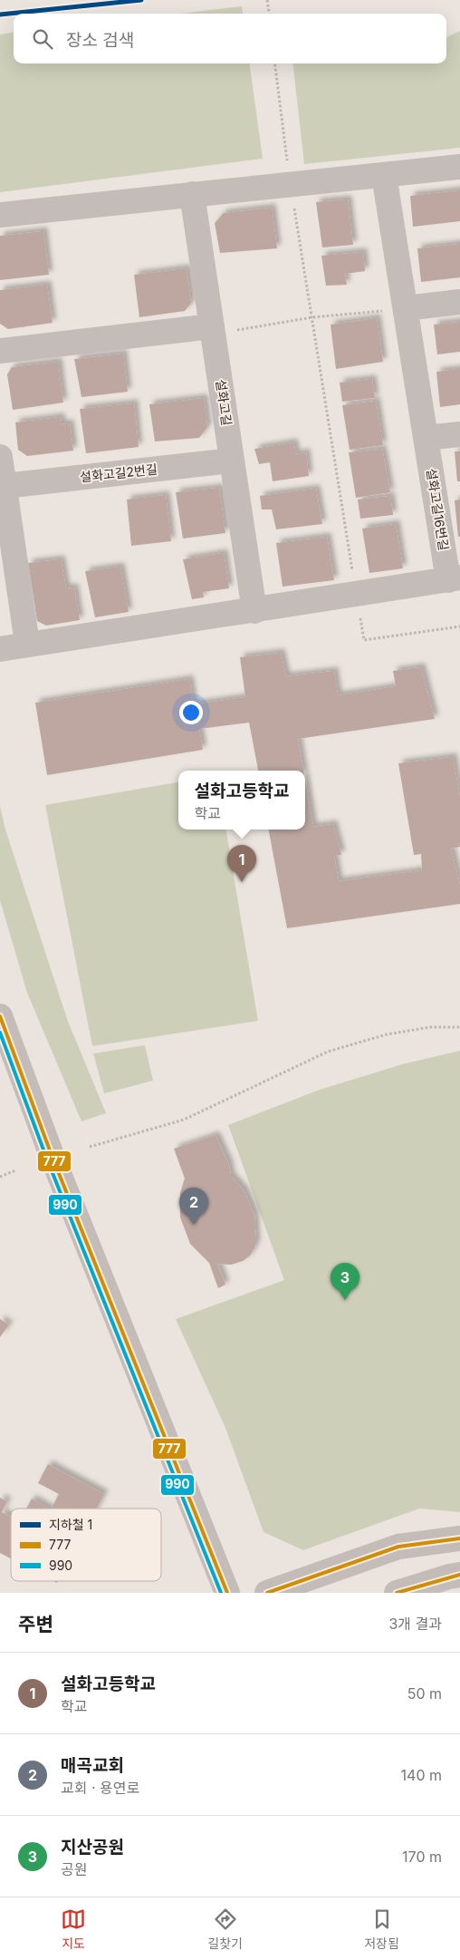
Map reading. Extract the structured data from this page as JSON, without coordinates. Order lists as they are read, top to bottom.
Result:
{
  "streets": {
    "street": ["설화고길", "설화고길2번길", "설화고길16번길"]
  },
  "crossings": [
    ["설화고길", "설화고길2번길"]
  ],
  "lines": ["metro line 1", "transit line 777", "transit line 990"],
  "legend": ["지하철 1", "777", "990"],
  "page": {
    "search": "장소 검색",
    "popup": ["설화고등학교", "학교"],
    "pins": ["1", "2", "3"],
    "heading": ["주변", "3개 결과"],
    "list": [
      {
        "mark": "1",
        "name": "설화고등학교",
        "note": "학교",
        "value": "50 m"
      },
      {
        "mark": "2",
        "name": "매곡교회",
        "note": "교회 · 용연로",
        "value": "140 m"
      },
      {
        "mark": "3",
        "name": "지산공원",
        "note": "공원",
        "value": "170 m"
      }
    ],
    "nav": ["지도", "길찾기", "저장됨"]
  }
}
